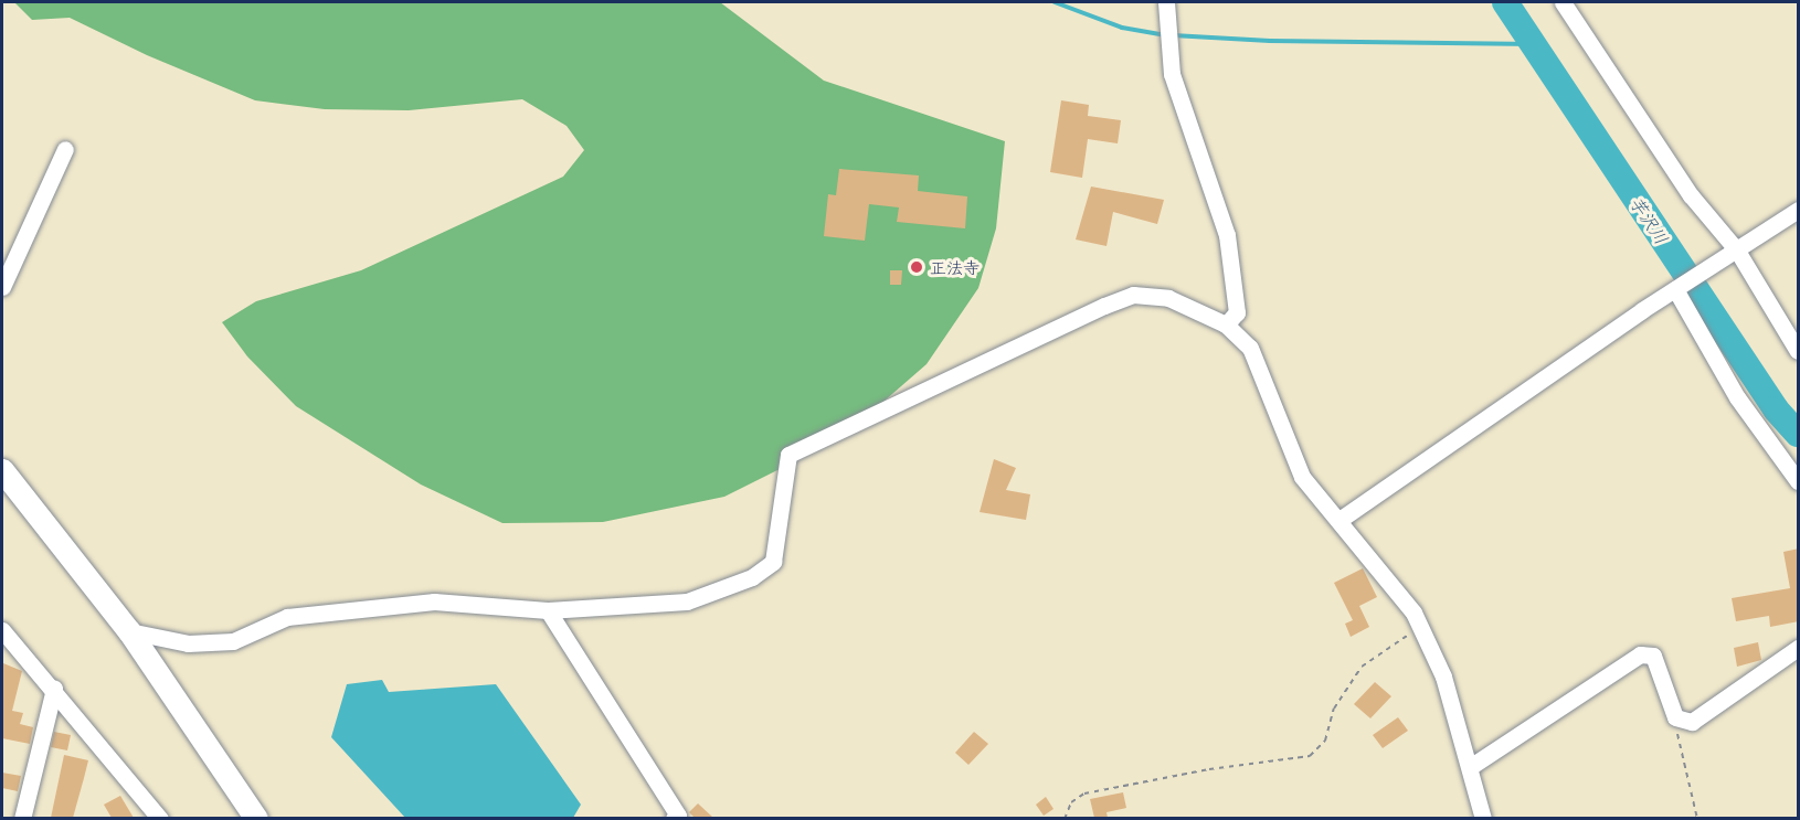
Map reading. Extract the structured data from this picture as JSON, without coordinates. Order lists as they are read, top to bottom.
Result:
{
  "water": ["芋沢川"],
  "places": ["正法寺"]
}
